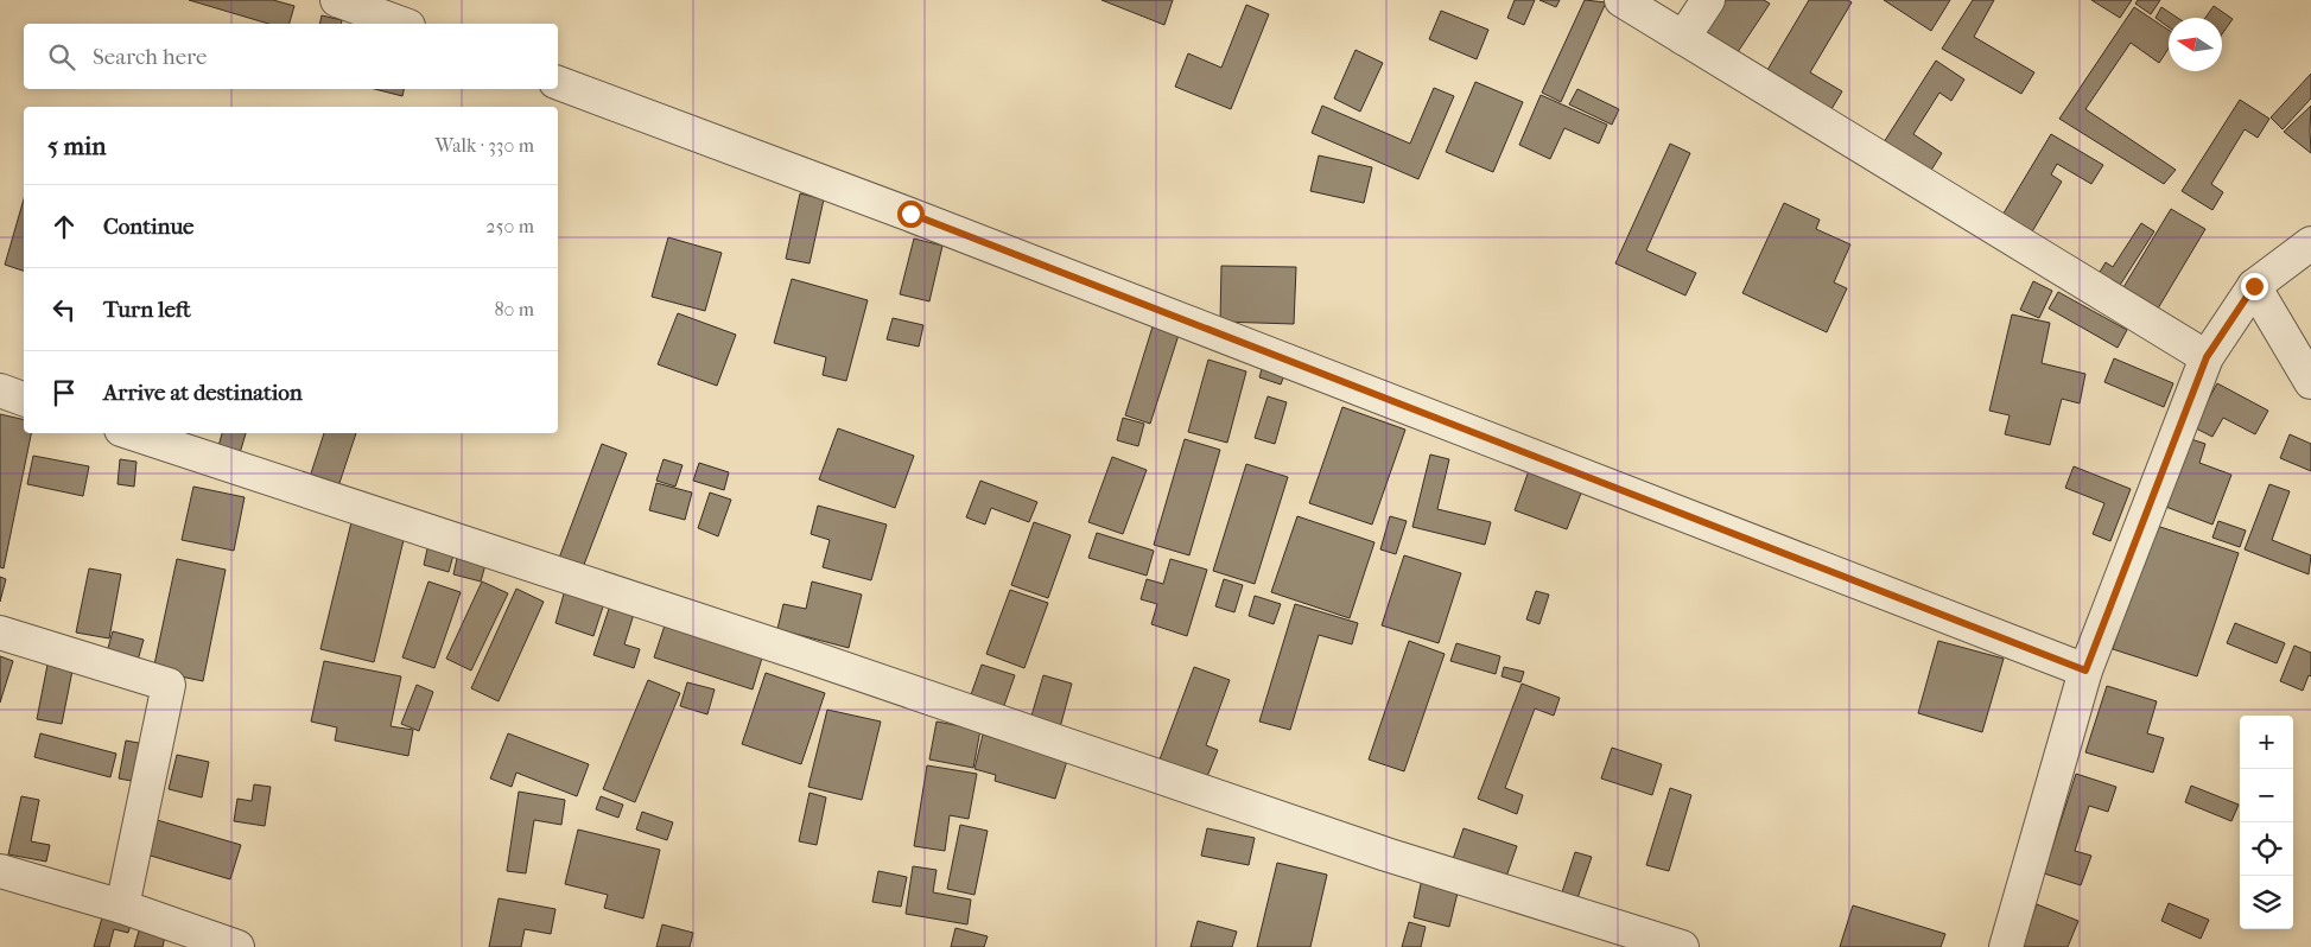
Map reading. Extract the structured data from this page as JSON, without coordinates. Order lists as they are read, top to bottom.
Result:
{
  "north": "left",
  "page": {
    "search": "Search here",
    "heading": ["5 min", "Walk · 330 m"],
    "list": [
      ["Continue", "250 m"],
      ["Turn left", "80 m"],
      "Arrive at destination"
    ],
    "map_buttons": ["+", "−"]
  }
}
